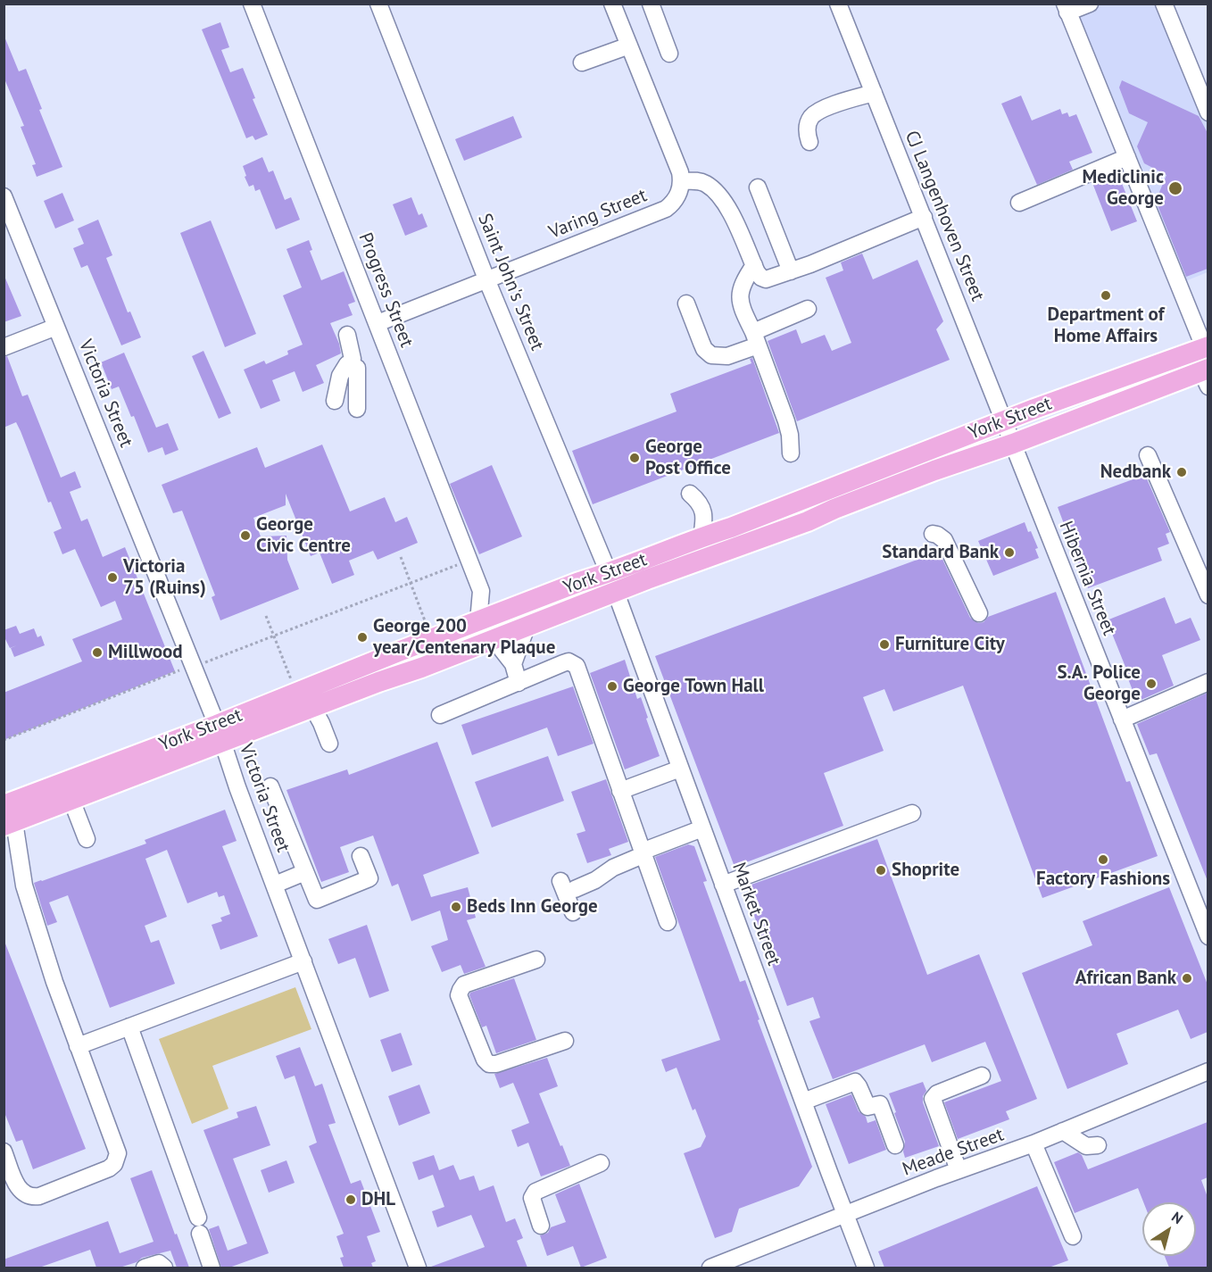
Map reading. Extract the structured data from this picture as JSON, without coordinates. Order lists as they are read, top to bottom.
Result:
{
  "streets": {
    "main road": ["York Street"],
    "street": [
      "Varing Street",
      "CJ Langenhoven Street",
      "Saint John's Street",
      "Progress Street",
      "Victoria Street",
      "Hibernia Street",
      "Market Street",
      "Meade Street"
    ]
  },
  "crossings": [
    ["Varing Street", "Saint John's Street"],
    ["Varing Street", "Progress Street"],
    ["CJ Langenhoven Street", "York Street"],
    ["CJ Langenhoven Street", "Hibernia Street"],
    ["Saint John's Street", "York Street"],
    ["Saint John's Street", "Market Street"],
    ["Progress Street", "York Street"],
    ["Victoria Street", "York Street"],
    ["York Street", "Hibernia Street"],
    ["York Street", "Market Street"],
    ["Market Street", "Meade Street"]
  ],
  "places": [
    "Mediclinic George",
    "Department of Home Affairs",
    "George Post Office",
    "Nedbank",
    "George Civic Centre",
    "Standard Bank",
    "Victoria 75 (Ruins)",
    "George 200 year/Centenary Plaque",
    "Furniture City",
    "Millwood",
    "S.A. Police George",
    "George Town Hall",
    "Factory Fashions",
    "Shoprite",
    "Beds Inn George",
    "African Bank",
    "DHL"
  ],
  "north": "top right"
}
